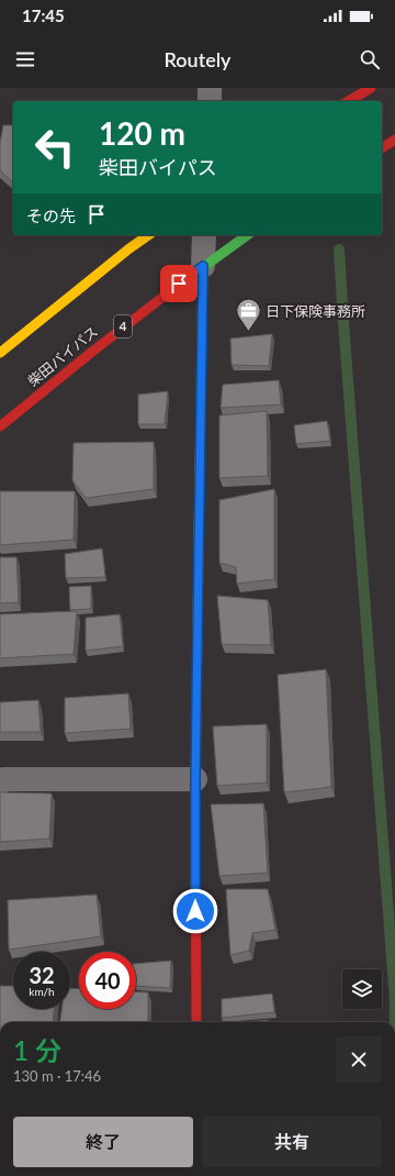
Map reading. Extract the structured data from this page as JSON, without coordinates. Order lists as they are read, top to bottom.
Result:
{
  "streets": {
    "main road": ["4", "柴田バイパス"]
  },
  "places": {
    "office": ["日下保険事務所"]
  },
  "page": {
    "status": "17:45",
    "header": "Routely",
    "turn": ["120 m", "柴田バイパス"],
    "then": "その先",
    "speed": "32 km/h",
    "limit": "40",
    "heading": ["1 分", "130 m · 17:46"],
    "buttons": ["終了", "共有"]
  }
}
